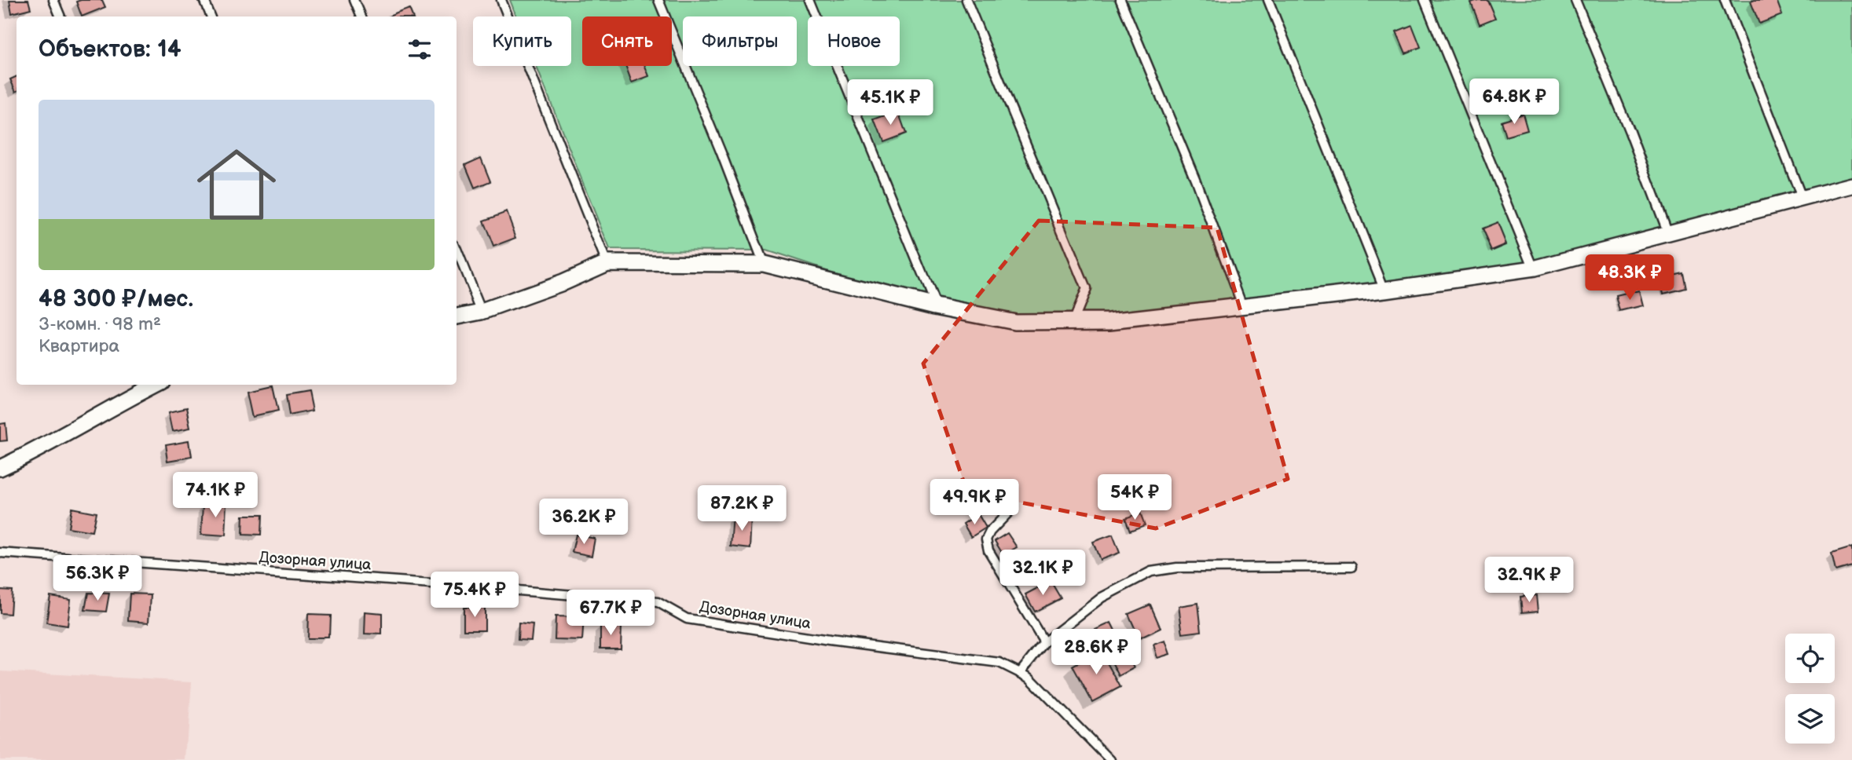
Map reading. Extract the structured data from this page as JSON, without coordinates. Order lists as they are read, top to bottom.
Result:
{
  "streets": {
    "lane": ["Дозорная улица"]
  },
  "page": {
    "chip": [
      "Купить",
      "Снять",
      "Фильтры",
      "Новое"
    ],
    "heading": "Объектов: 14",
    "price": [
      "64.8K ₽",
      "45.1K ₽",
      "48.3K ₽",
      "74.1K ₽",
      "54K ₽",
      "49.9K ₽",
      "87.2K ₽",
      "36.2K ₽",
      "32.1K ₽",
      "56.3K ₽",
      "32.9K ₽",
      "75.4K ₽",
      "67.7K ₽",
      "28.6K ₽"
    ],
    "list": [
      {
        "name": "48 300 ₽/мес.",
        "note": "3-комн. · 98 m² · Квартира"
      }
    ]
  }
}
